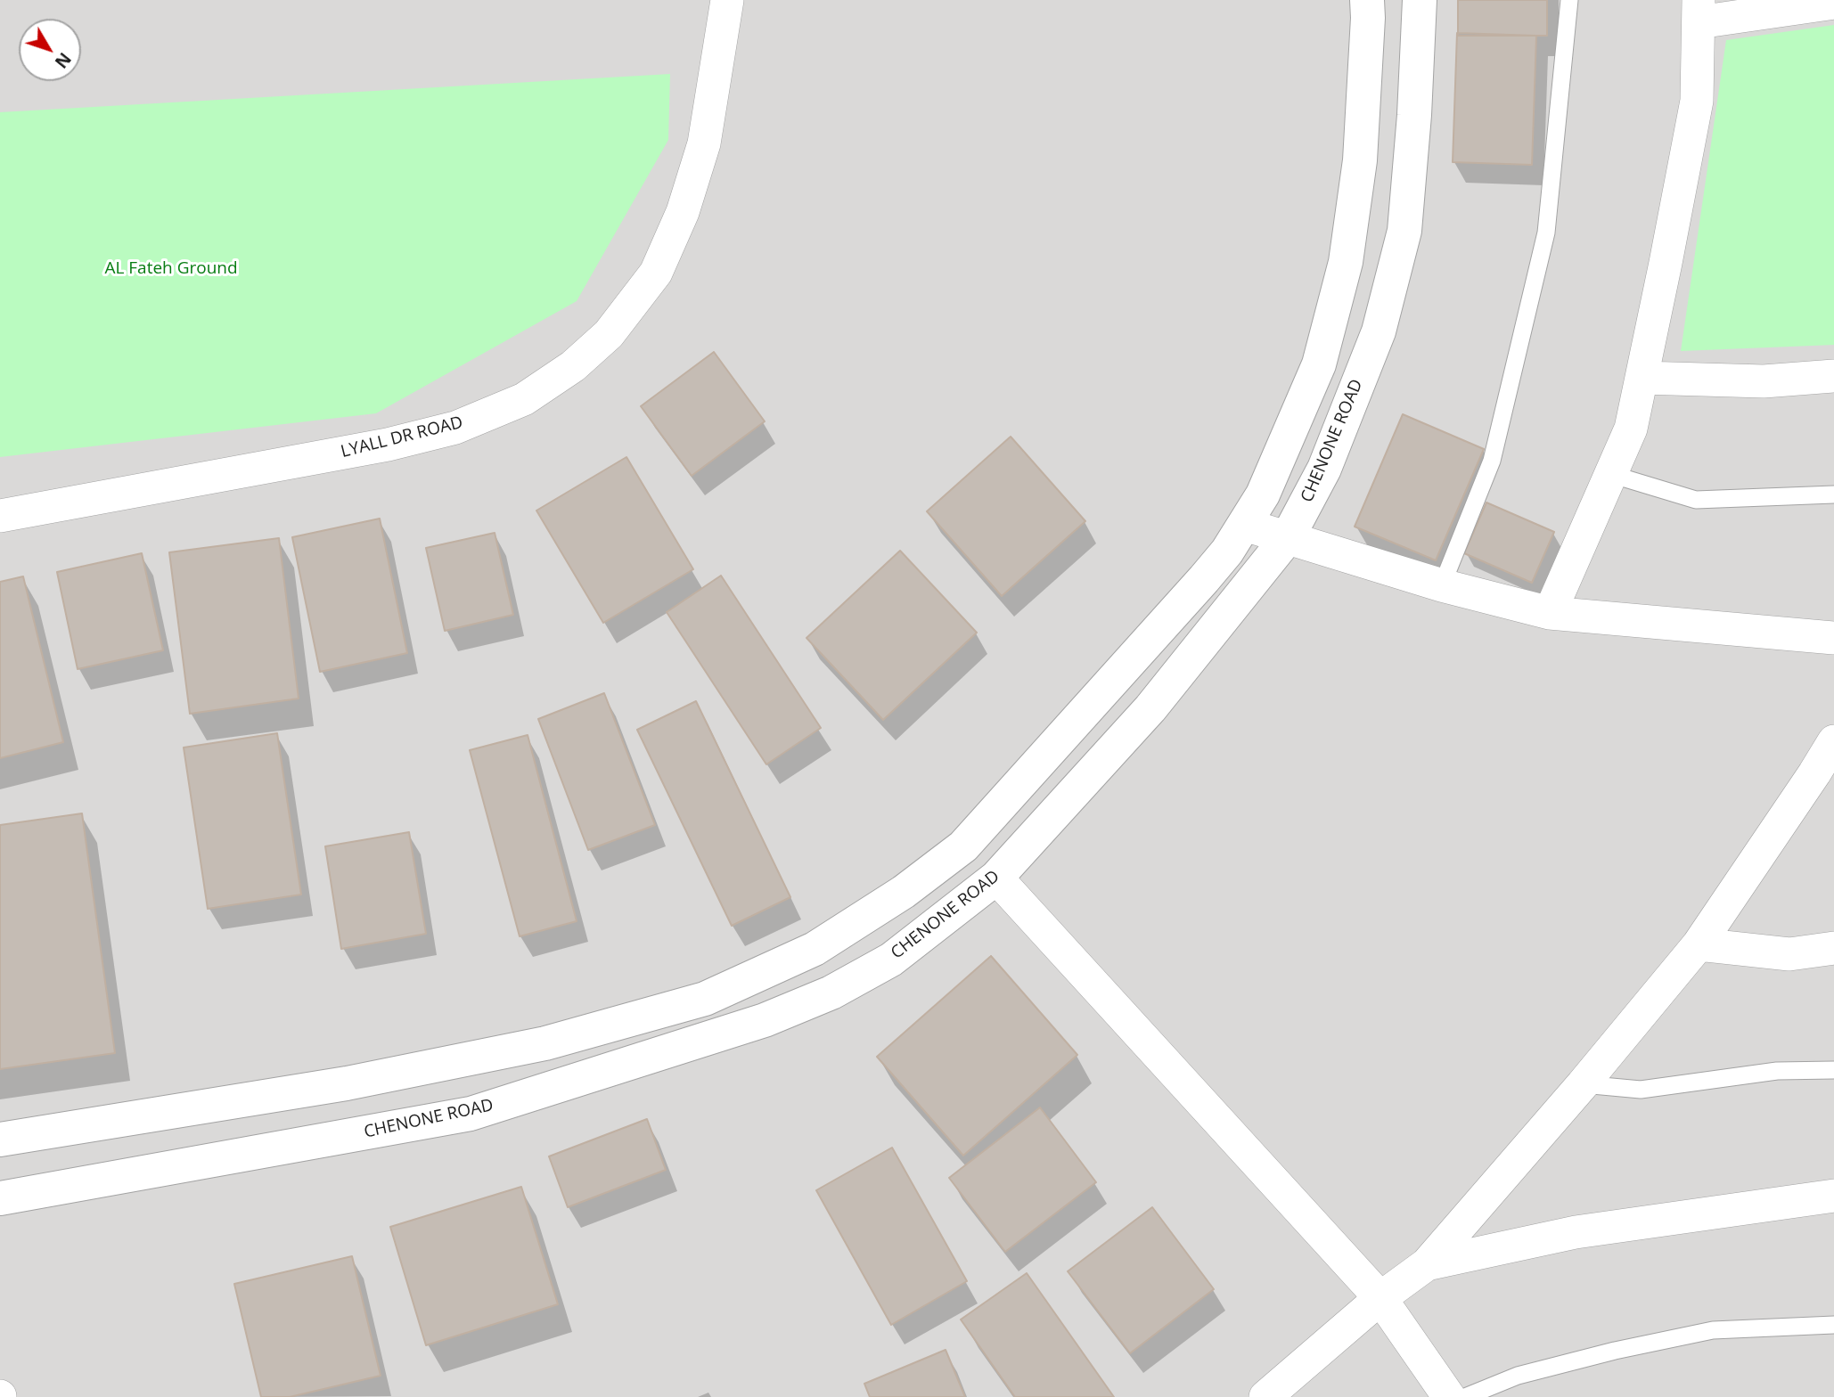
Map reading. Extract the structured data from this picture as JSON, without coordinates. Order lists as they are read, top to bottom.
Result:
{
  "streets": {
    "street": ["LYALL DR ROAD", "CHENONE ROAD"]
  },
  "parks": ["AL Fateh Ground"],
  "north": "bottom right"
}
